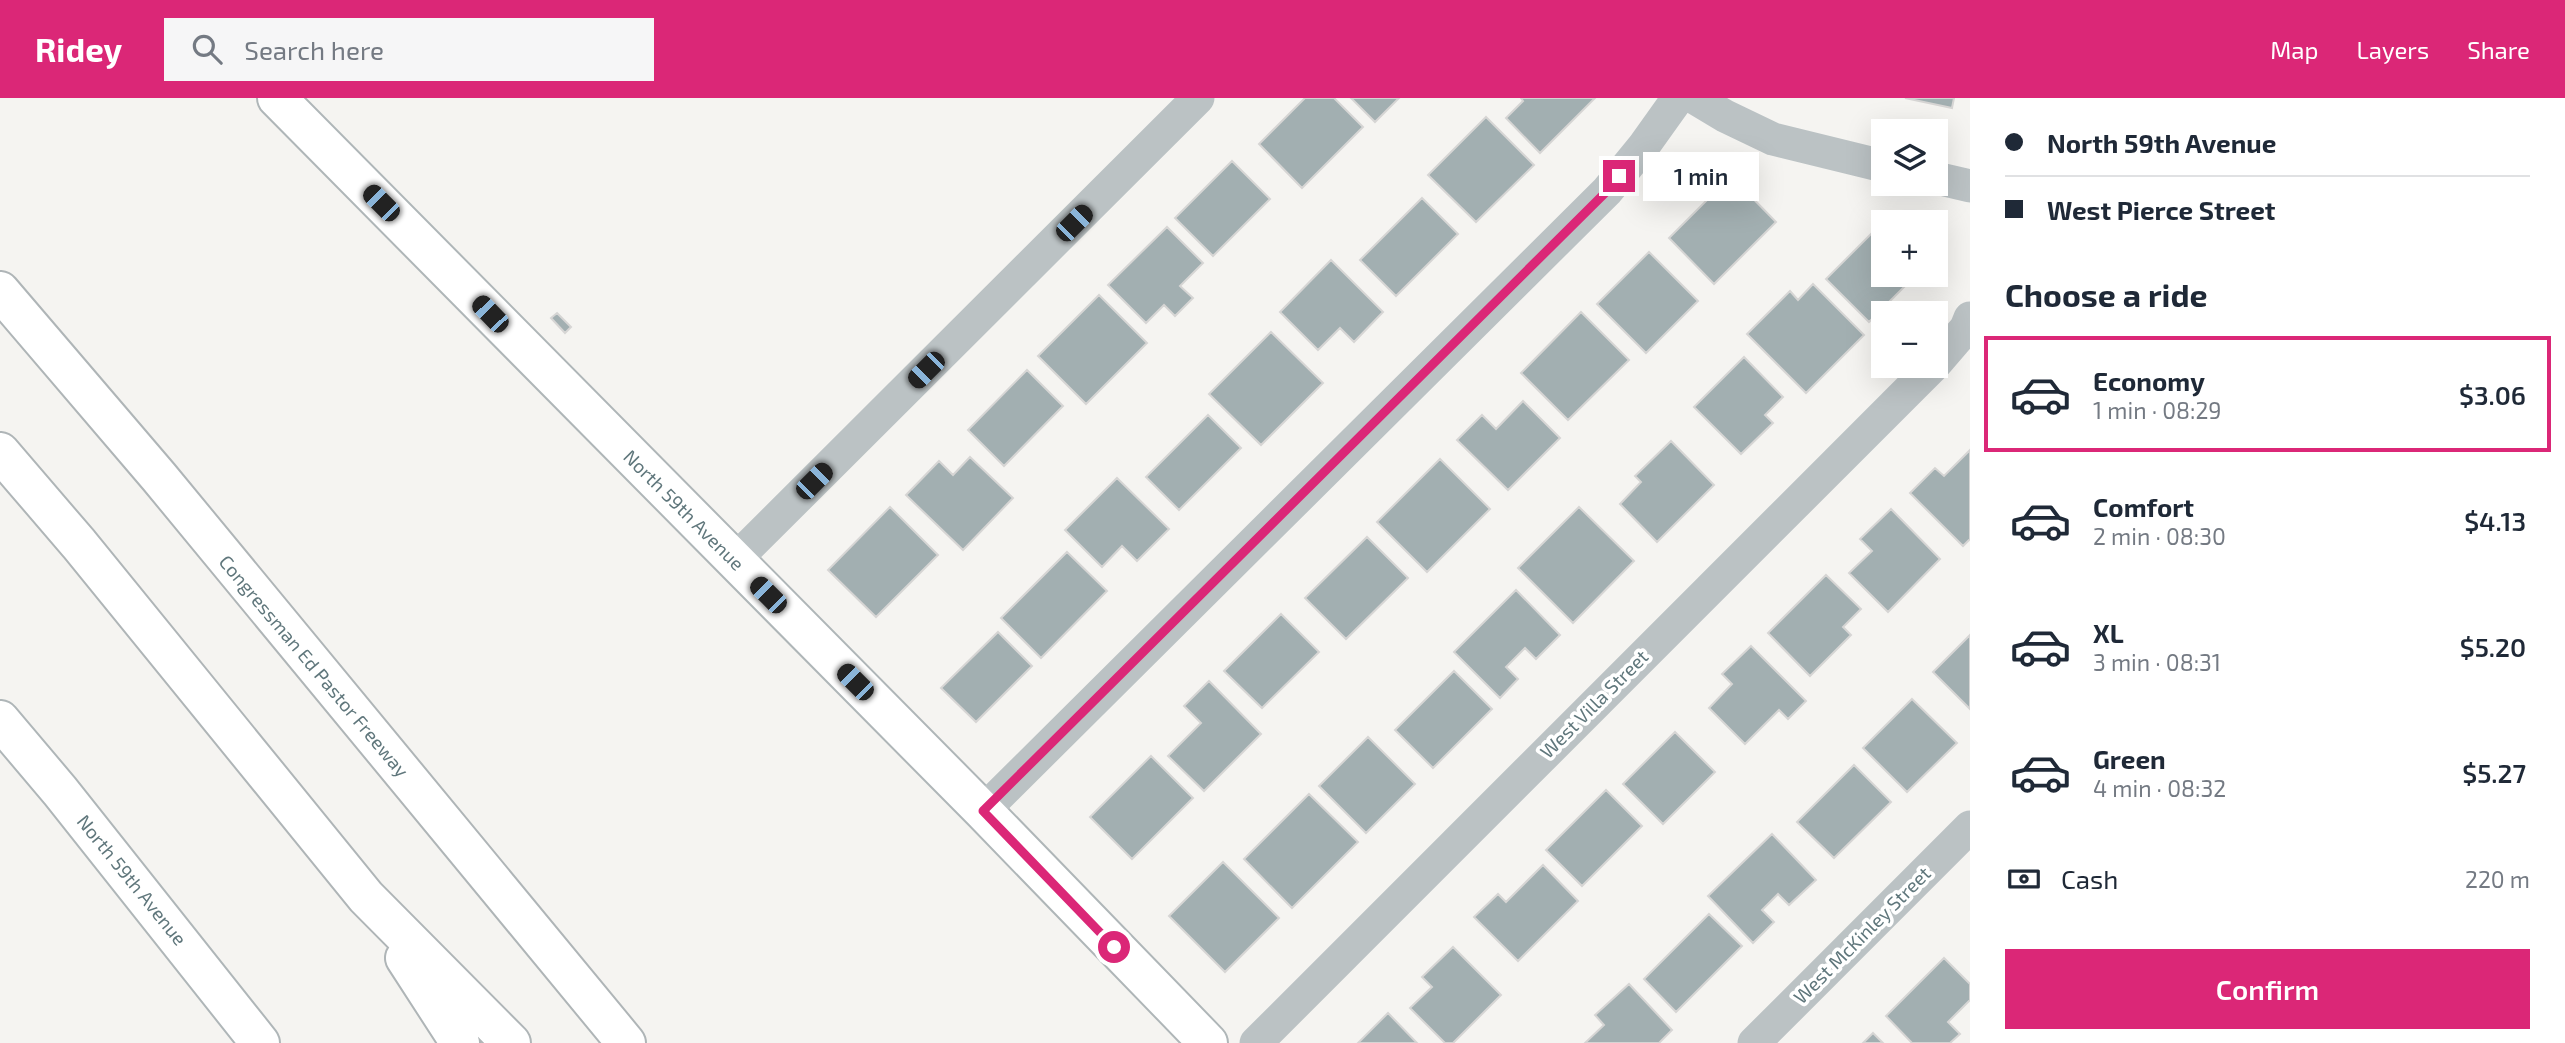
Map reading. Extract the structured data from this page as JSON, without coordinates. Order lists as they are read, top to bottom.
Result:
{
  "streets": {
    "main road": ["North 59th Avenue", "Congressman Ed Pastor Freeway"],
    "street": ["West Villa Street", "West McKinley Street"]
  },
  "page": {
    "header": "Ridey",
    "search": "Search here",
    "nav": ["Map", "Layers", "Share"],
    "banner": ["North 59th Avenue", "West Pierce Street"],
    "map_buttons": ["+", "−"],
    "bubble": "1 min",
    "heading": "Choose a ride",
    "list": [
      {
        "name": "Economy",
        "note": "1 min · 08:29",
        "value": "$3.06"
      },
      {
        "name": "Comfort",
        "note": "2 min · 08:30",
        "value": "$4.13"
      },
      {
        "name": "XL",
        "note": "3 min · 08:31",
        "value": "$5.20"
      },
      {
        "name": "Green",
        "note": "4 min · 08:32",
        "value": "$5.27"
      }
    ],
    "pay": ["Cash", "220 m"],
    "buttons": "Confirm"
  }
}
